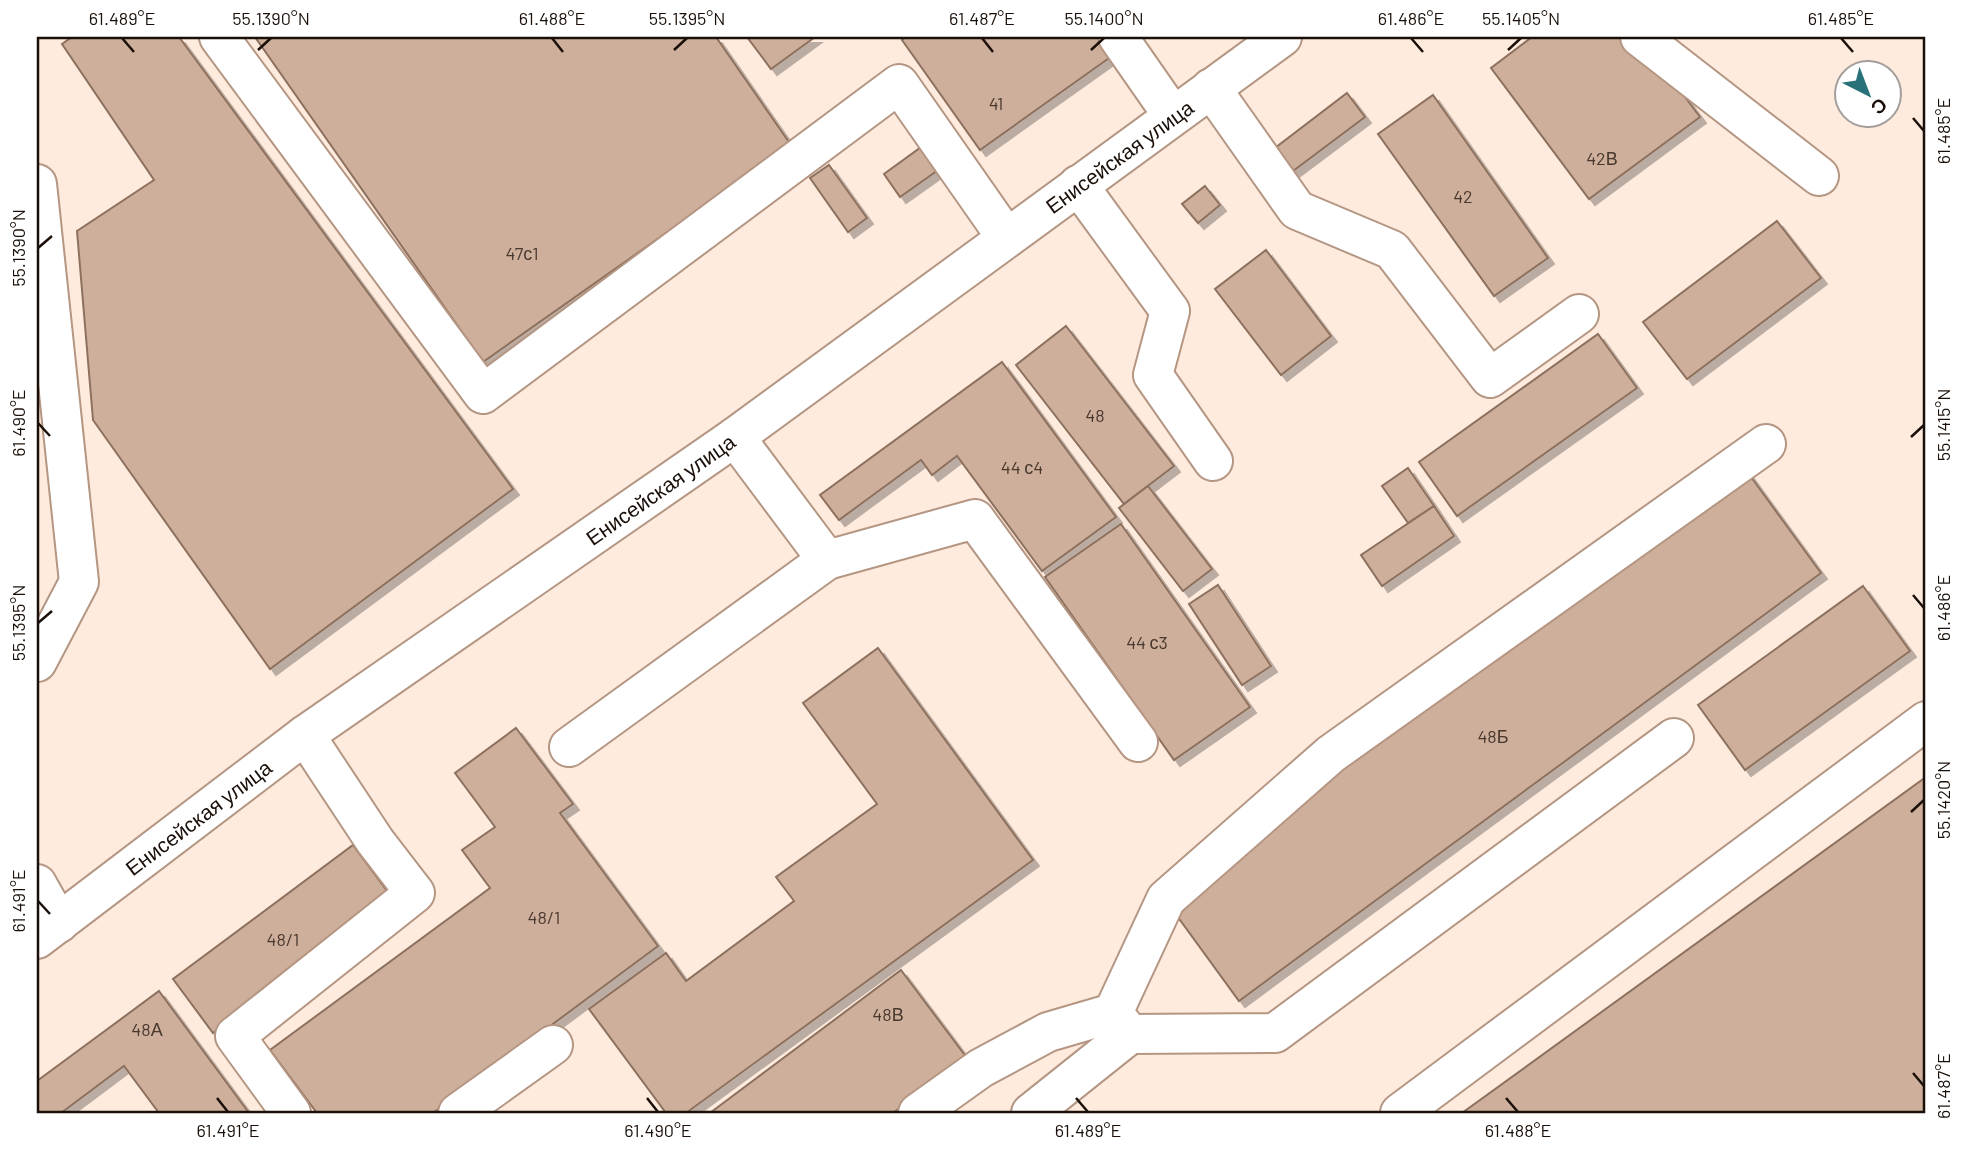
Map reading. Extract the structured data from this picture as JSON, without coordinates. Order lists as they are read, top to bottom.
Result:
{
  "streets": {
    "street": ["Енисейская улица"]
  },
  "house_numbers": [
    "41",
    "42В",
    "42",
    "47с1",
    "48",
    "44 с4",
    "44 с3",
    "48Б",
    "48/1",
    "48/1",
    "48В",
    "48А"
  ],
  "north": "bottom right",
  "coordinates": [
    "61.489°E",
    "55.1390°N",
    "61.488°E",
    "55.1395°N",
    "61.487°E",
    "55.1400°N",
    "61.486°E",
    "55.1405°N",
    "61.485°E",
    "61.490°E",
    "55.1415°N",
    "55.1420°N",
    "61.491°E"
  ]
}
